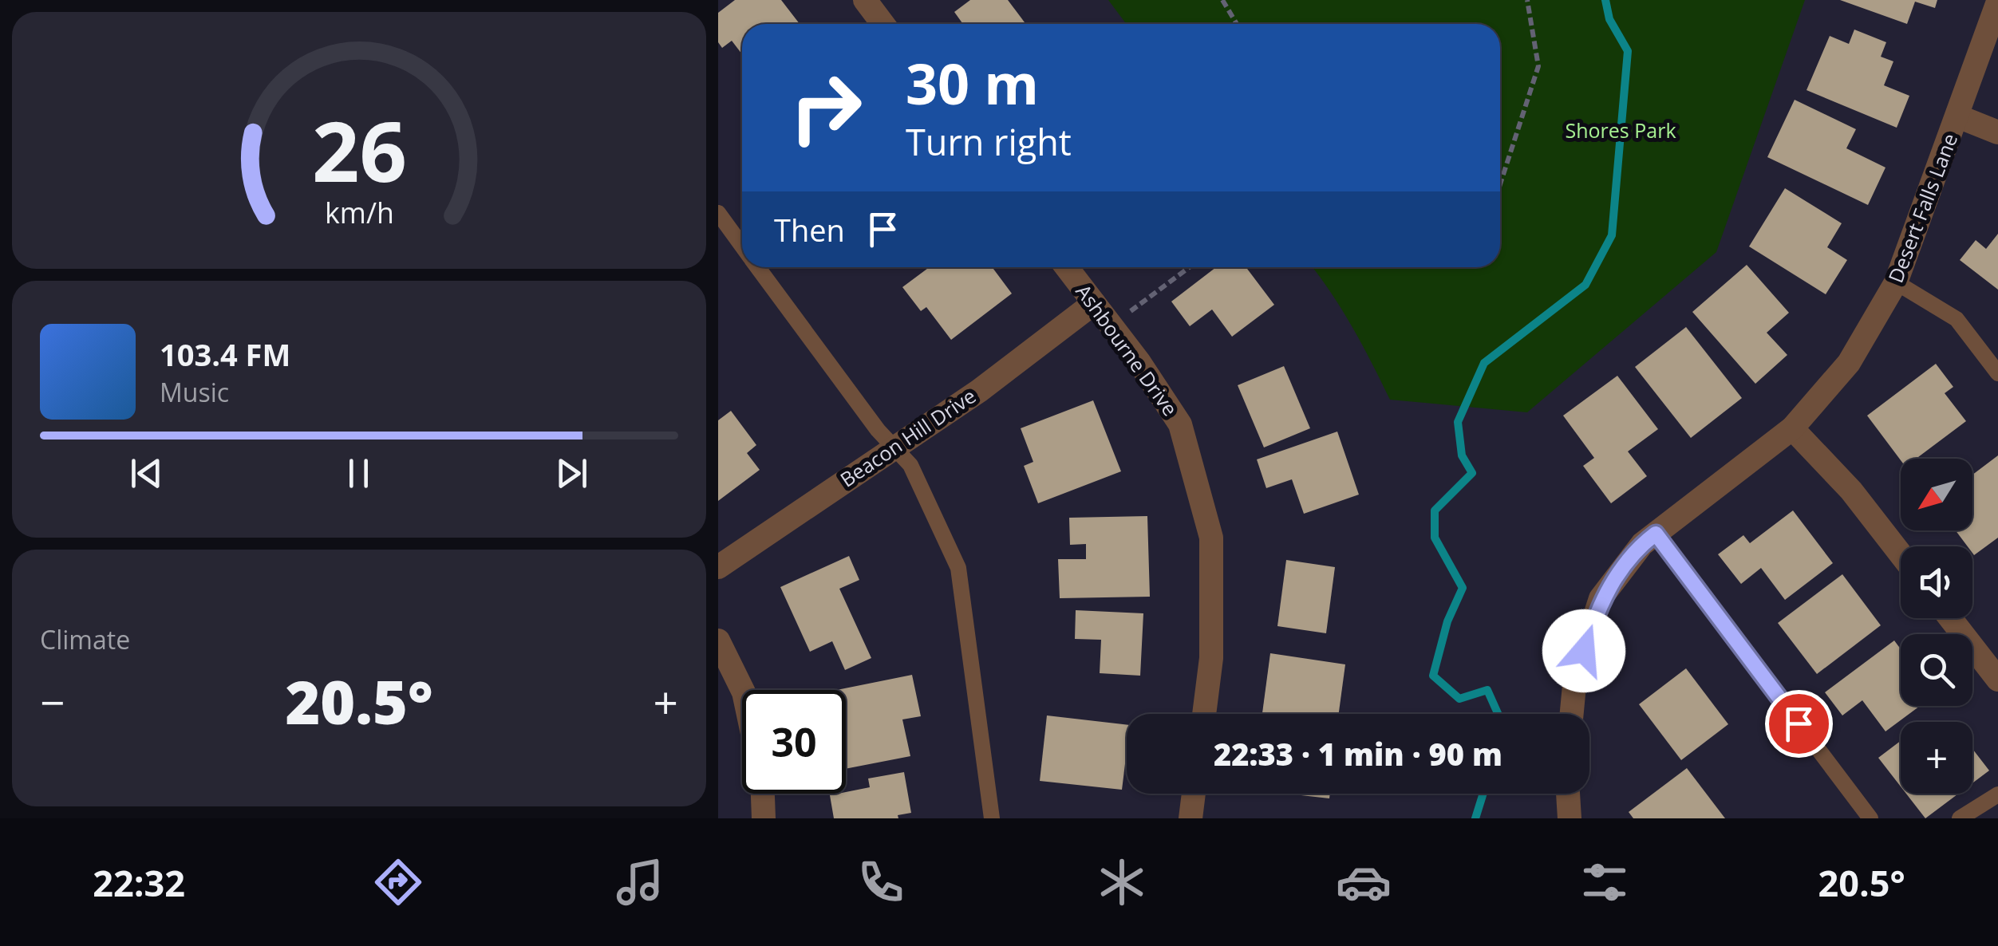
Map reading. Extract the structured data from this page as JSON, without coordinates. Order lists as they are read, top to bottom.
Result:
{
  "streets": {
    "street": ["Desert Falls Lane", "Ashbourne Drive", "Beacon Hill Drive"]
  },
  "crossings": [
    ["Ashbourne Drive", "Beacon Hill Drive"]
  ],
  "parks": ["Shores Park"],
  "north": "bottom left",
  "page": {
    "turn": ["30 m", "Turn right"],
    "then": "Then",
    "song": ["103.4 FM", "Music"],
    "map_buttons": "+",
    "tile": "Climate",
    "heat": ["−", "20.5°", "+"],
    "limit": "30",
    "trip": "22:33 · 1 min · 90 m",
    "tabs": ["22:32", "20.5°"],
    "gauge": ["26", "km/h"]
  }
}
